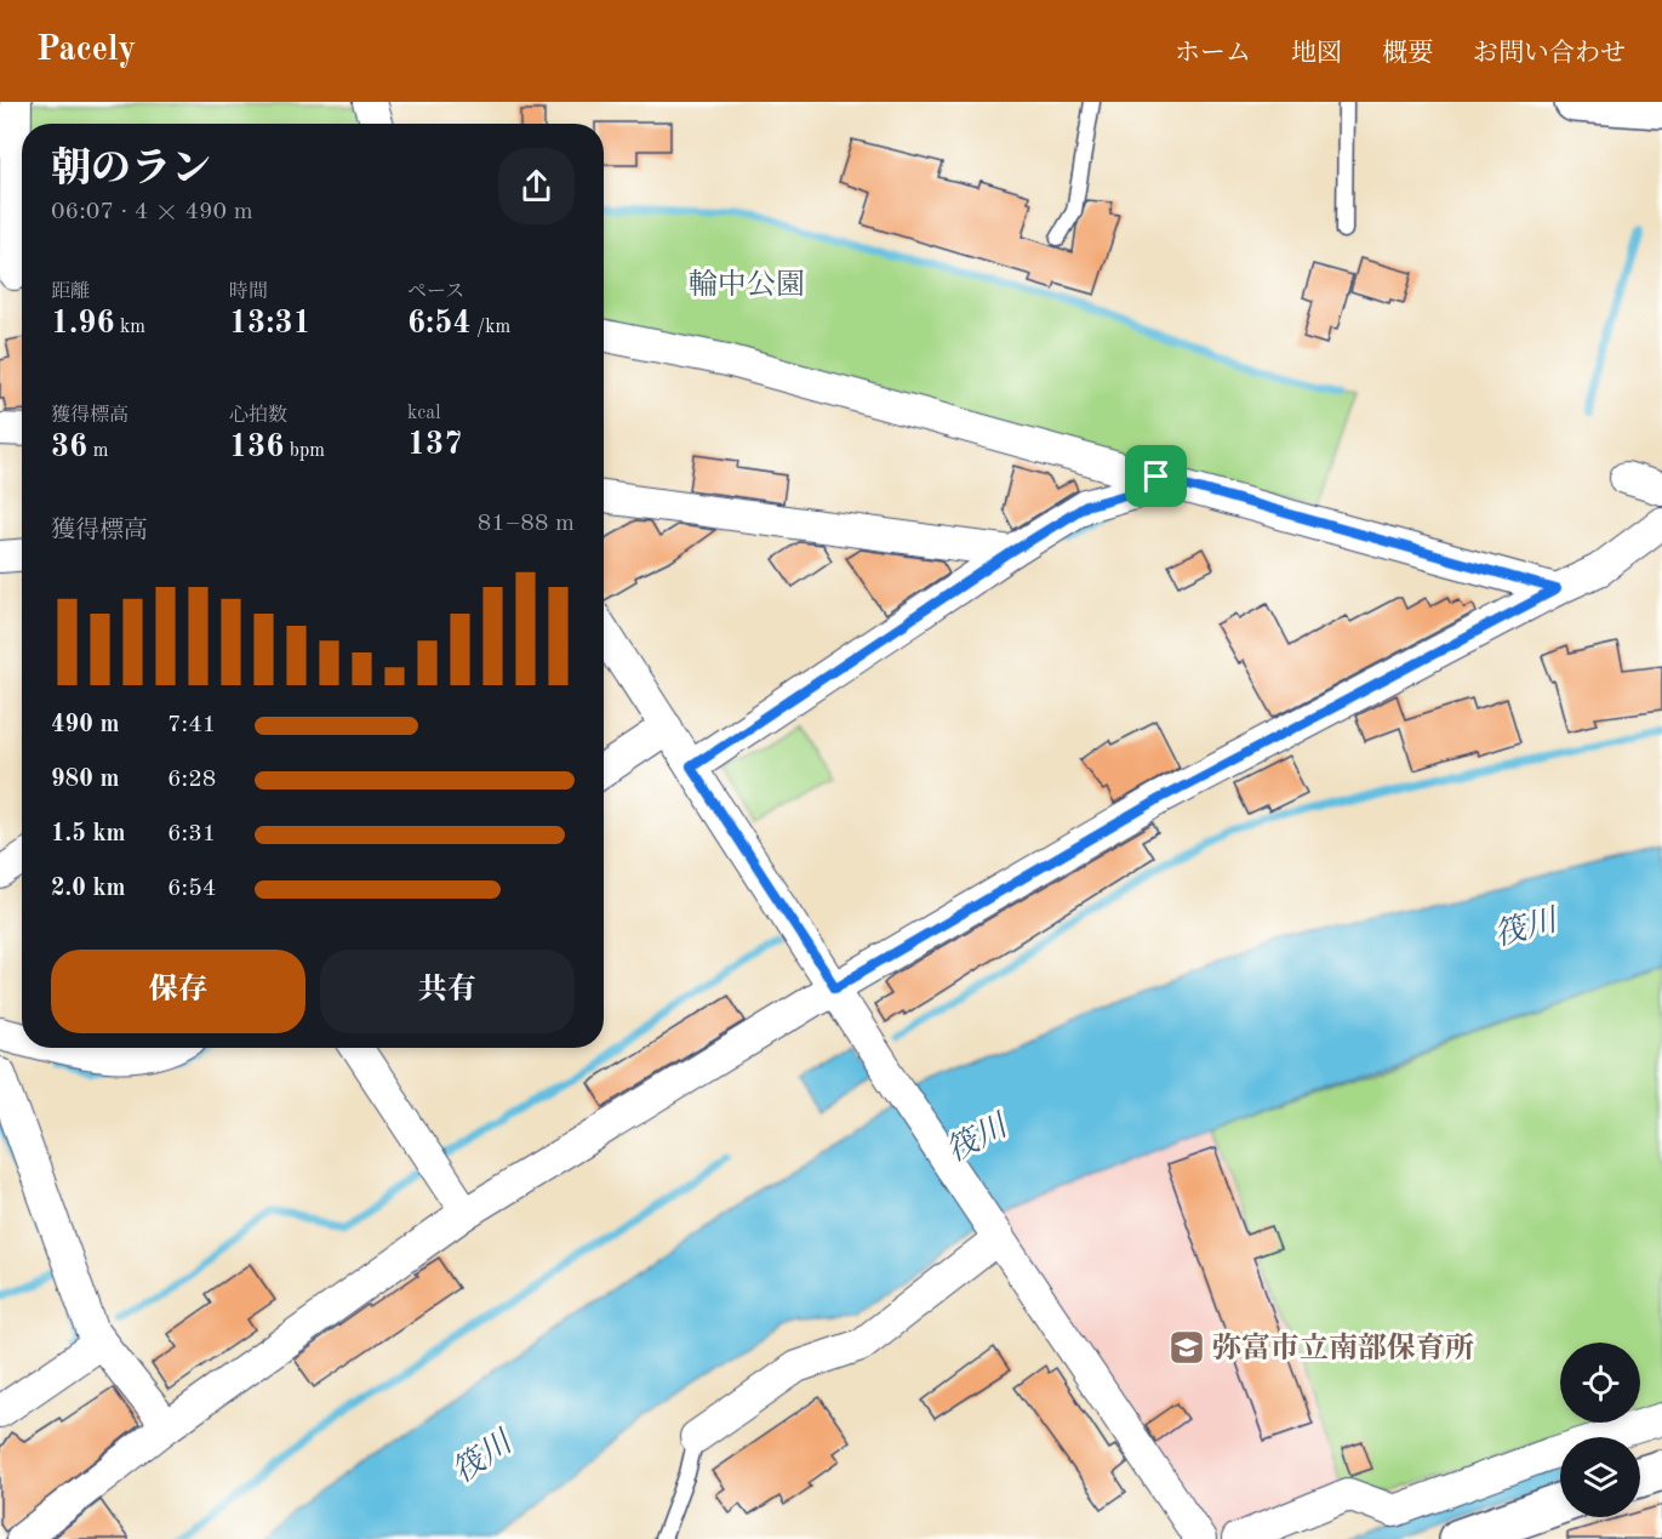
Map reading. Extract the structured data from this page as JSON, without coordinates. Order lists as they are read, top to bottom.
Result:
{
  "water": ["筏川"],
  "parks": ["輪中公園"],
  "places": {
    "school or university": ["弥富市立南部保育所"]
  },
  "page": {
    "header": "Pacely",
    "nav": [
      "ホーム",
      "地図",
      "概要",
      "お問い合わせ"
    ],
    "heading": ["朝のラン", "06:07 · 4 × 490 m"],
    "stats": [
      ["距離", "1.96 km"],
      ["時間", "13:31"],
      ["ペース", "6:54 /km"],
      ["獲得標高", "36 m"],
      ["心拍数", "136 bpm"],
      ["kcal", "137"]
    ],
    "chart": ["獲得標高", "81–88 m"],
    "list": [
      {
        "name": "490 m",
        "note": "7:41"
      },
      {
        "name": "980 m",
        "note": "6:28"
      },
      {
        "name": "1.5 km",
        "note": "6:31"
      },
      {
        "name": "2.0 km",
        "note": "6:54"
      }
    ],
    "buttons": ["保存", "共有"]
  }
}
